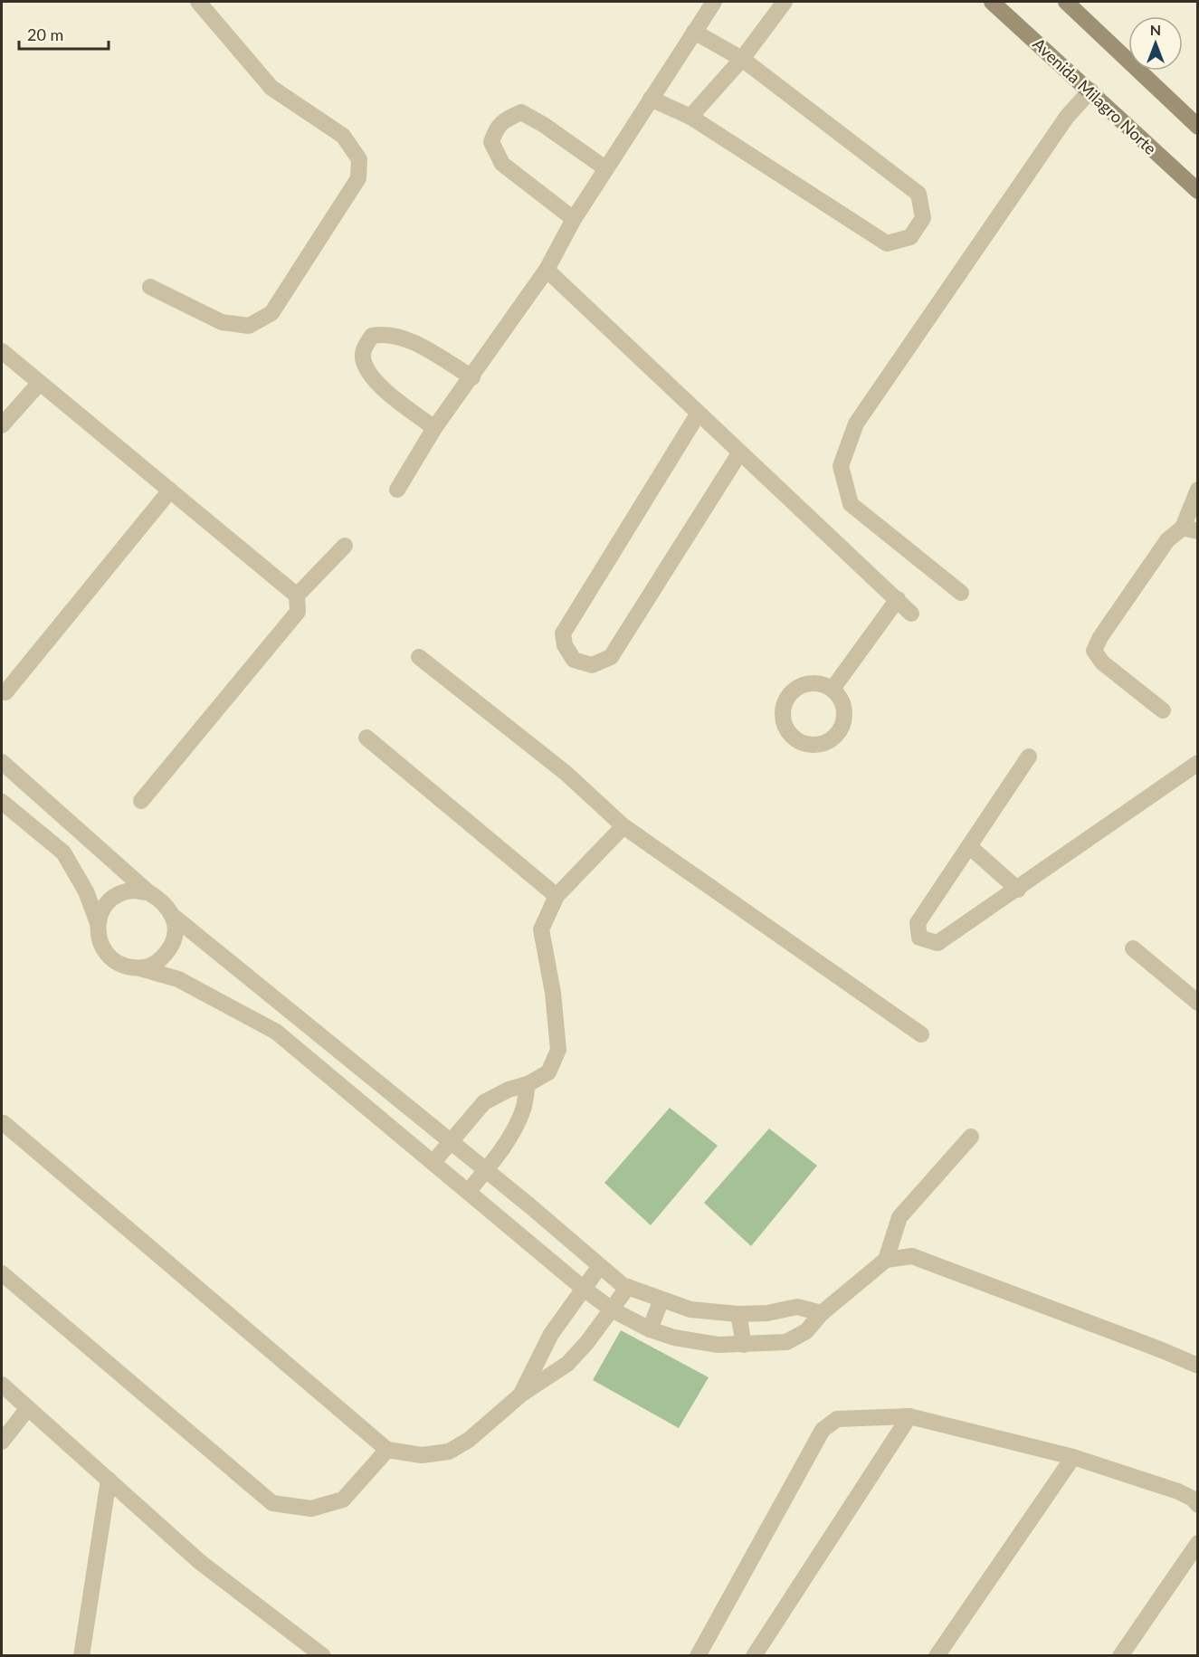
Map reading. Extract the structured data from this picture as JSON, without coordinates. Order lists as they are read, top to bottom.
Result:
{
  "streets": {
    "main road": ["Avenida Milagro Norte"]
  },
  "scale_bar": "20 m",
  "north": "top"
}
